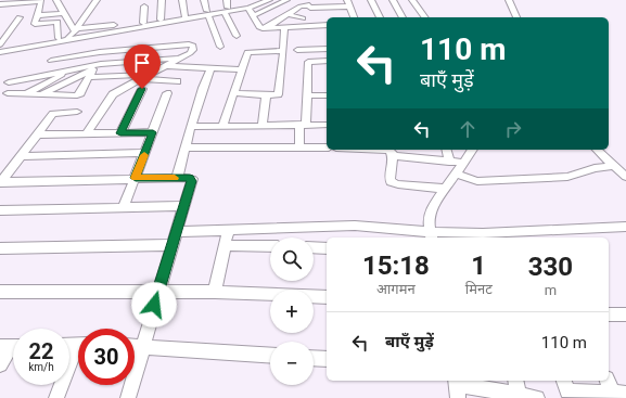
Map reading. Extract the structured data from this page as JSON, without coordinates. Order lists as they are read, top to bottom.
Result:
{
  "page": {
    "turn": ["110 m", "बाएँ मुड़ें"],
    "map_buttons": ["+", "−"],
    "eta": [
      "15:18",
      "आगमन",
      "1",
      "मिनट",
      "330",
      "m"
    ],
    "list": [
      {
        "name": "बाएँ मुड़ें",
        "value": "110 m"
      }
    ],
    "speed": "22 km/h",
    "limit": "30"
  }
}
